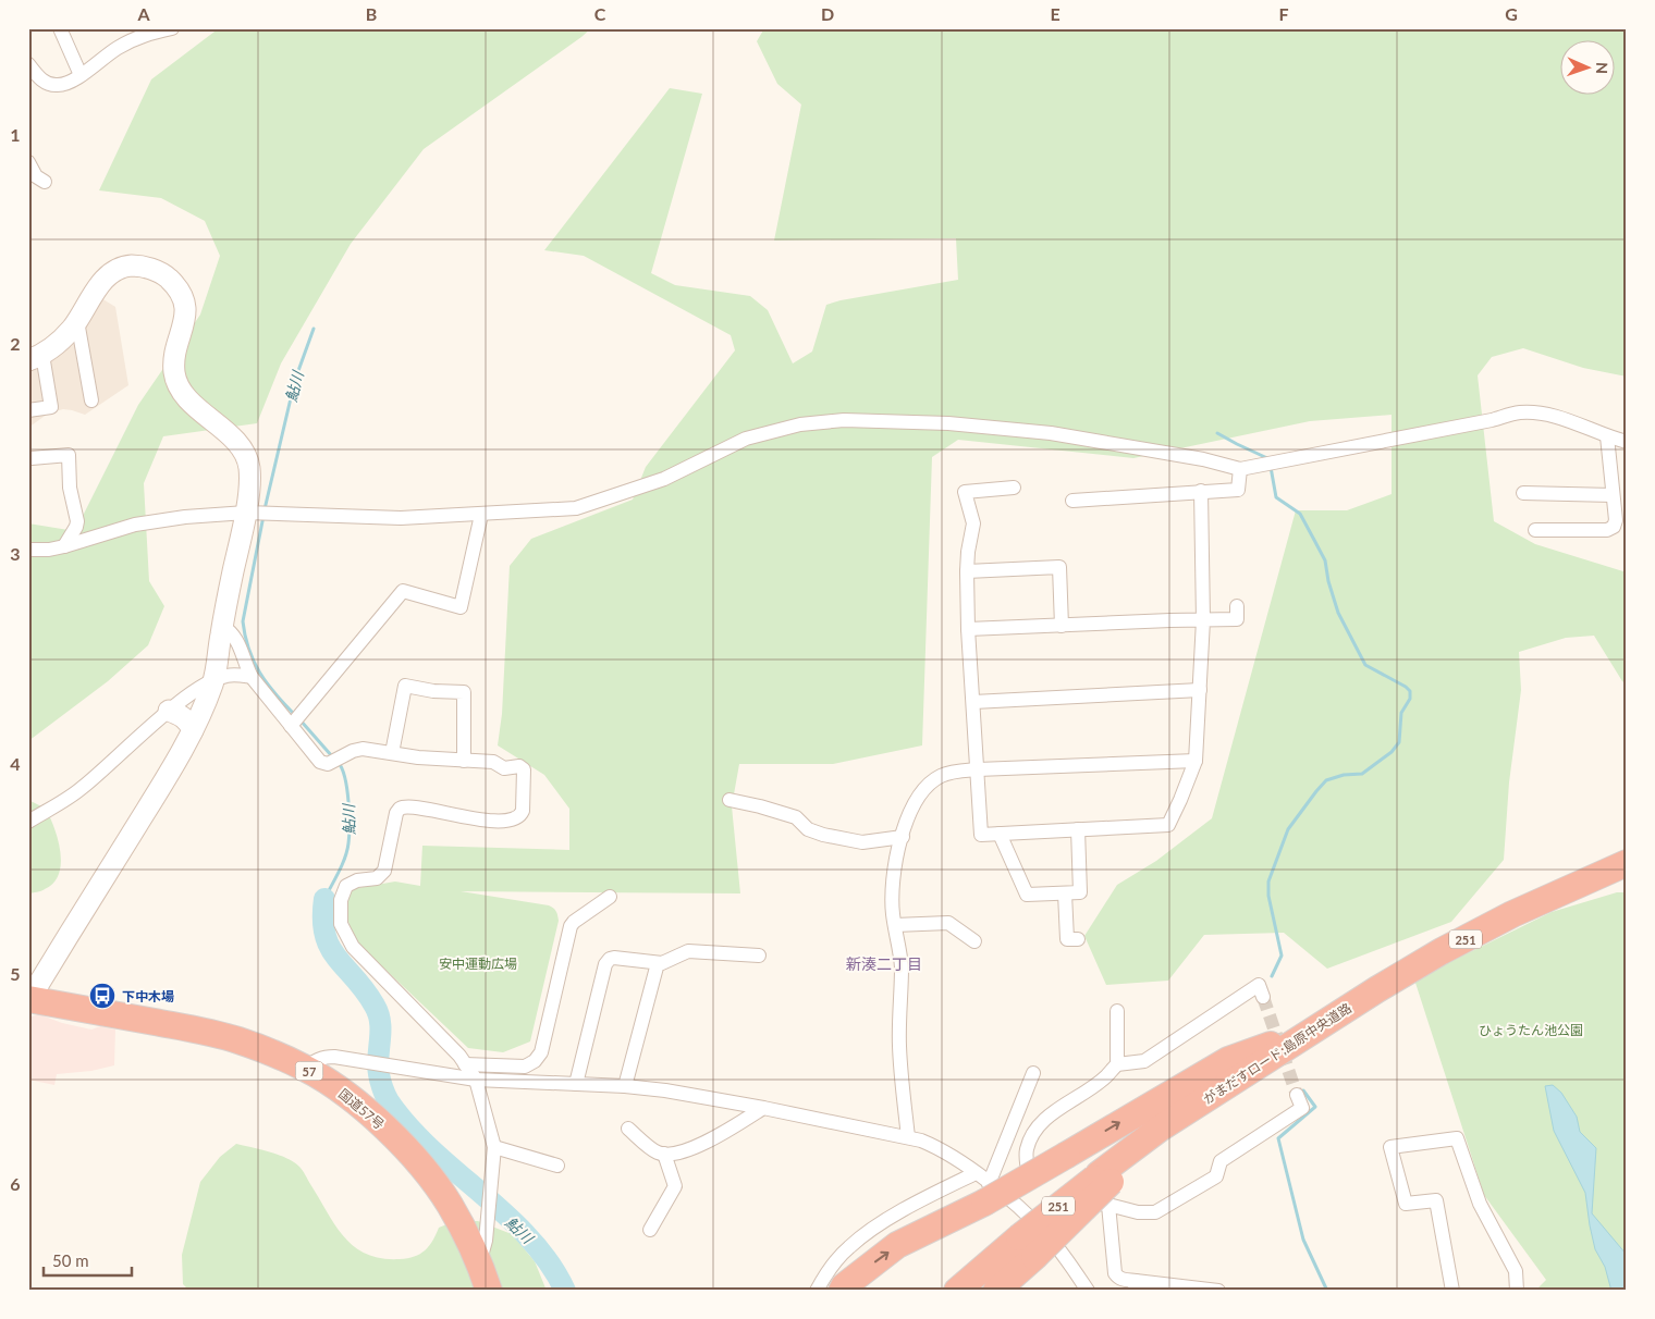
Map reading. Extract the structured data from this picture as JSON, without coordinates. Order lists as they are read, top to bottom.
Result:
{
  "streets": {
    "highway": [
      "251",
      "がまだすロード;島原中央道路",
      "57",
      "国道57号"
    ]
  },
  "districts": ["新湊二丁目"],
  "water": ["鮎川"],
  "parks": ["安中運動広場", "ひょうたん池公園"],
  "places": {
    "bus stop": ["下中木場"]
  },
  "scale_bar": "50 m",
  "north": "right",
  "grid": {
    "columns": [
      "A",
      "B",
      "C",
      "D",
      "E",
      "F",
      "G"
    ],
    "rows": [
      "1",
      "2",
      "3",
      "4",
      "5",
      "6"
    ]
  }
}
